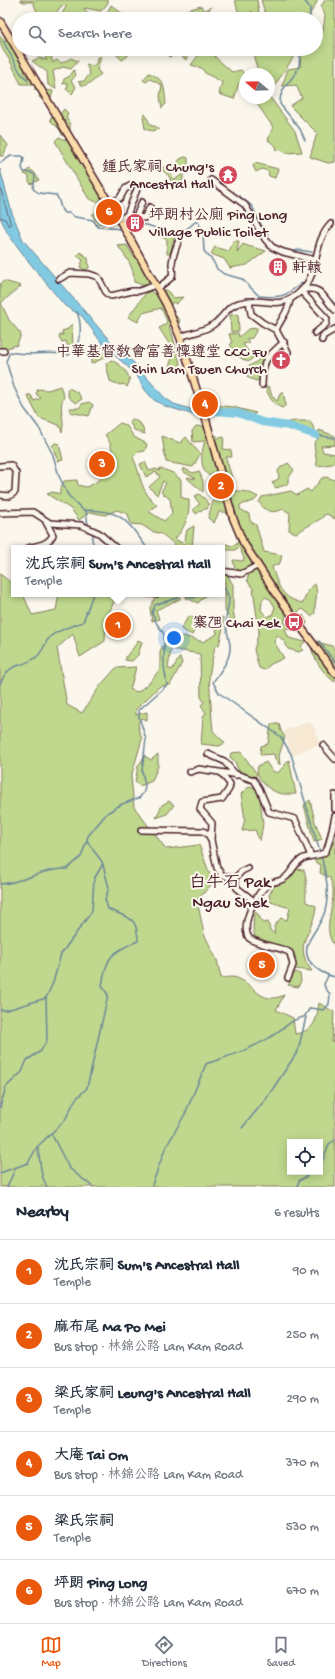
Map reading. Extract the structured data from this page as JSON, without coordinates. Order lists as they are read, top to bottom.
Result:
{
  "districts": ["白牛石 Pak Ngau Shek"],
  "places": {
    "temple": ["鍾氏家祠 Chung's Ancestral Hall"],
    "building": ["坪朗村公廁 Ping Long Village Public Toilet", "軒轅"],
    "church": ["中華基督教會富善懍遵堂 CCC Fu Shin Lam Tsuen Church"],
    "bus stop": ["寨乪 Chai Kek"]
  },
  "north": "left",
  "page": {
    "search": "Search here",
    "pins": [
      "6",
      "4",
      "3",
      "2",
      "1",
      "5"
    ],
    "popup": ["沈氏宗祠 Sum's Ancestral Hall", "Temple"],
    "heading": ["Nearby", "6 results"],
    "list": [
      {
        "mark": "1",
        "name": "沈氏宗祠 Sum's Ancestral Hall",
        "note": "Temple",
        "value": "90 m"
      },
      {
        "mark": "2",
        "name": "麻布尾 Ma Po Mei",
        "note": "Bus stop · 林錦公路 Lam Kam Road",
        "value": "250 m"
      },
      {
        "mark": "3",
        "name": "梁氏家祠 Leung's Ancestral Hall",
        "note": "Temple",
        "value": "290 m"
      },
      {
        "mark": "4",
        "name": "大庵 Tai Om",
        "note": "Bus stop · 林錦公路 Lam Kam Road",
        "value": "370 m"
      },
      {
        "mark": "5",
        "name": "梁氏宗祠",
        "note": "Temple",
        "value": "530 m"
      },
      {
        "mark": "6",
        "name": "坪朗 Ping Long",
        "note": "Bus stop · 林錦公路 Lam Kam Road",
        "value": "670 m"
      }
    ],
    "nav": ["Map", "Directions", "Saved"]
  }
}
